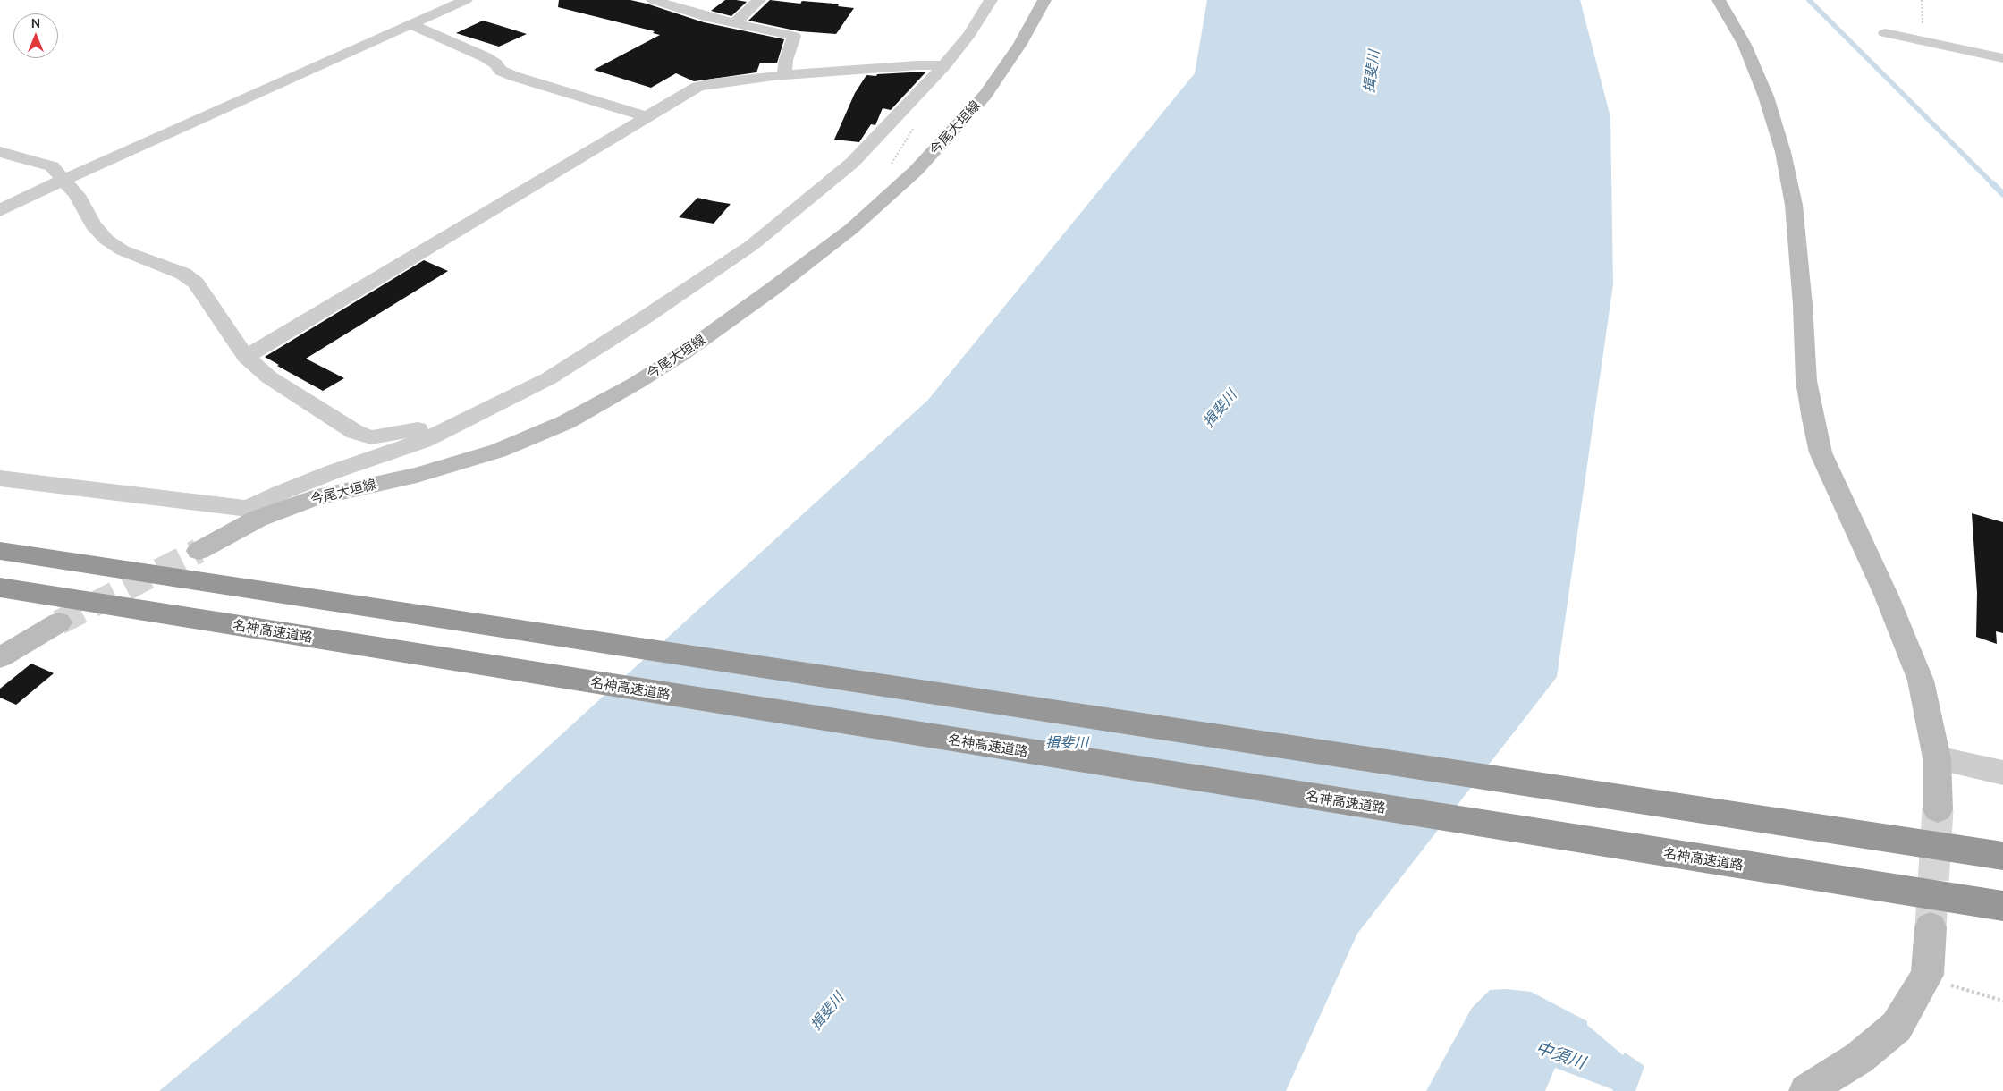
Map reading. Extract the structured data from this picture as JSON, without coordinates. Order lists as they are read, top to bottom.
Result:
{
  "streets": {
    "highway": ["名神高速道路"],
    "street": ["今尾大垣線"]
  },
  "water": ["揖斐川", "中須川"],
  "north": "top"
}
